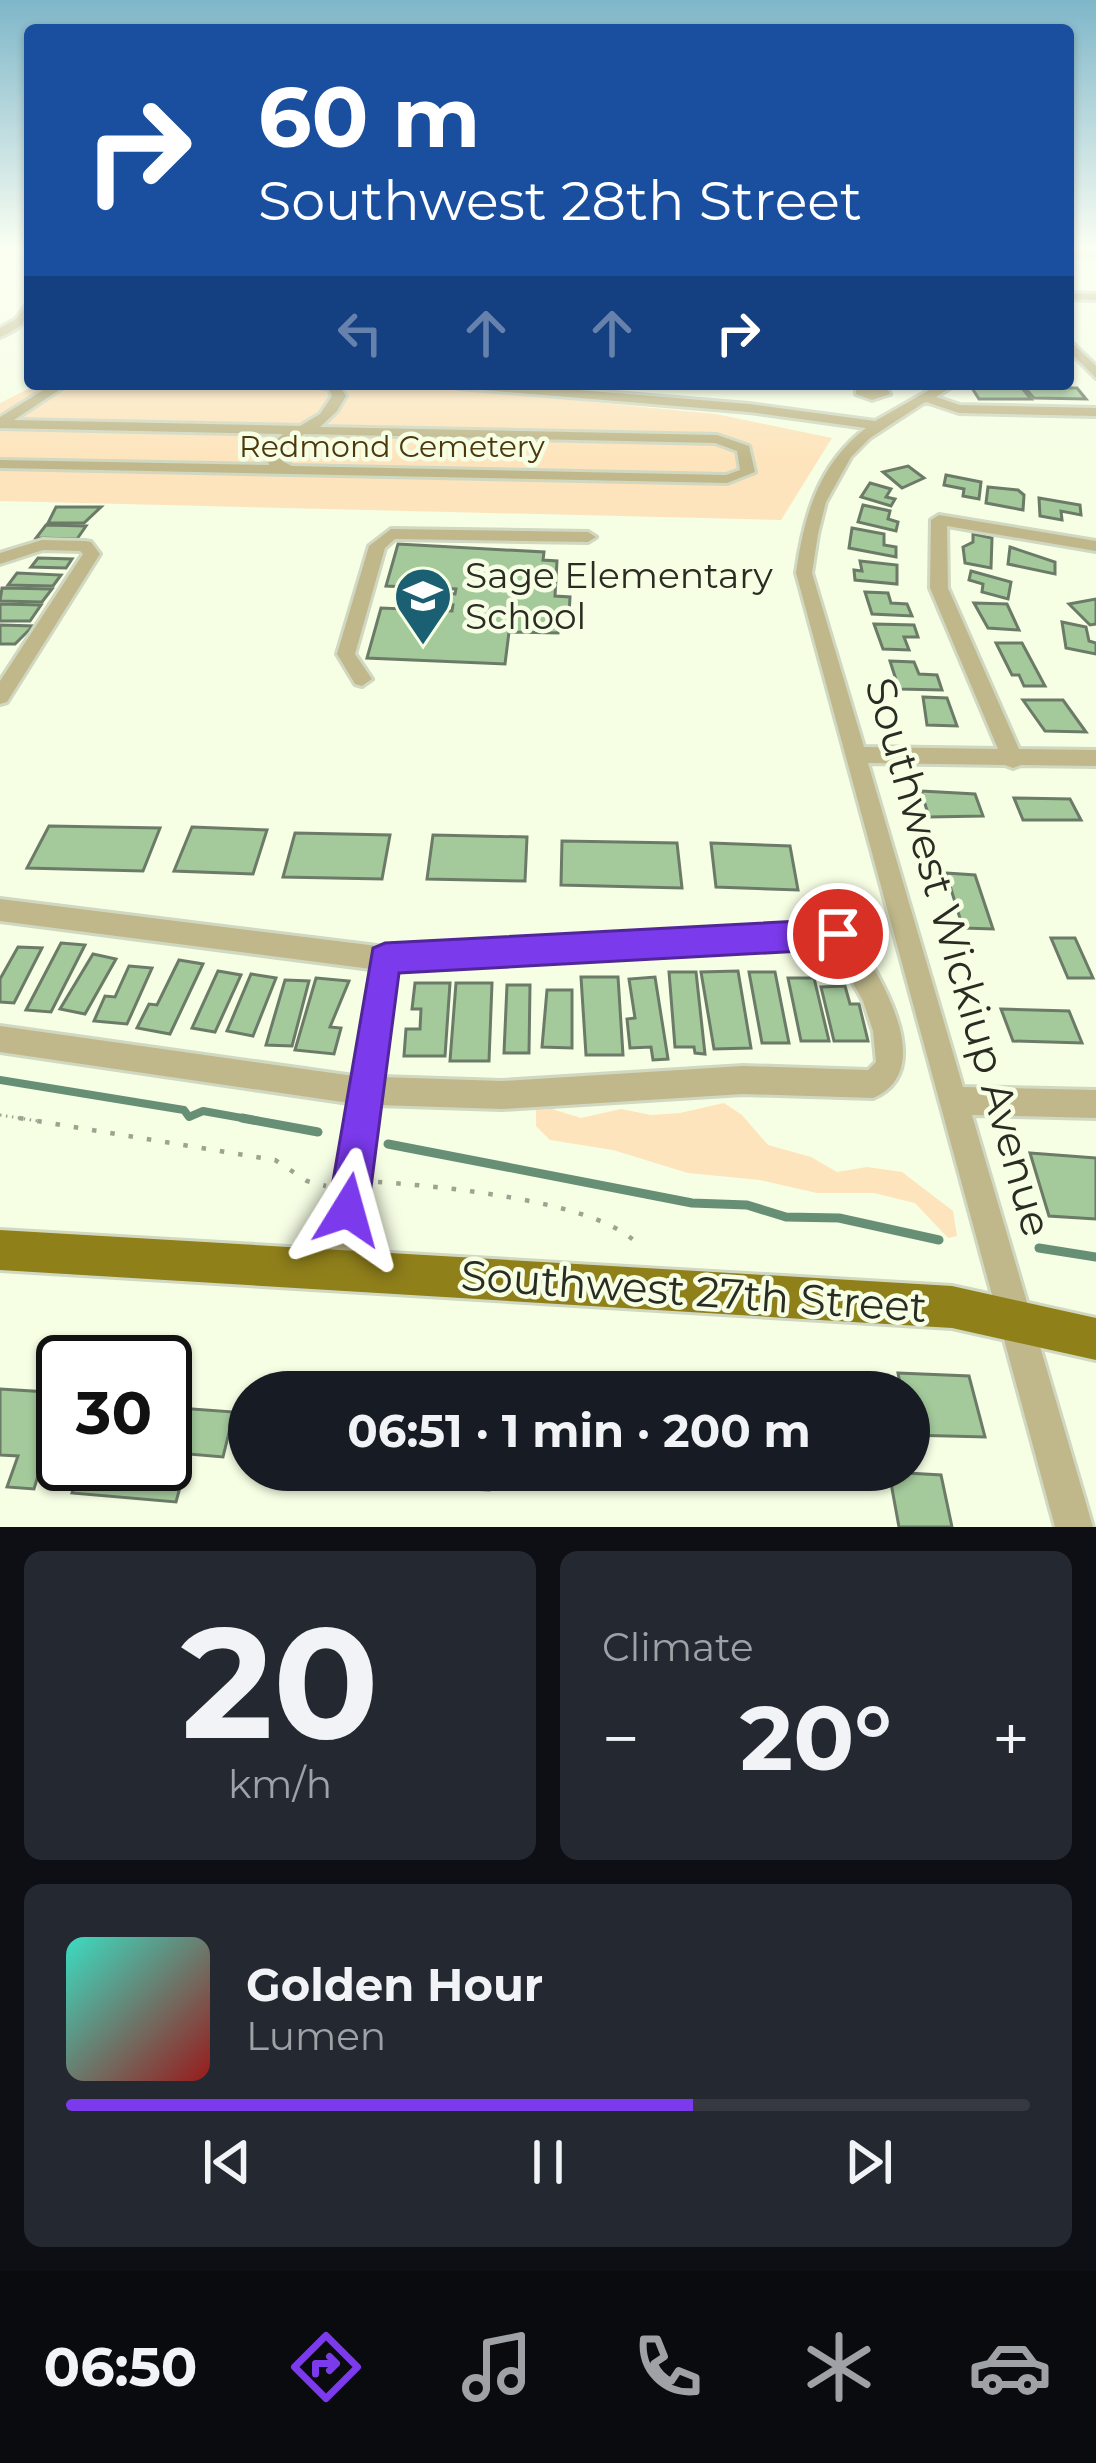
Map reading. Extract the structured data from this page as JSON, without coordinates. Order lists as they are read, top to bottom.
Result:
{
  "streets": {
    "main road": ["Southwest 27th Street"],
    "street": ["Southwest Wickiup Avenue"]
  },
  "crossings": [
    ["Southwest Wickiup Avenue", "Southwest 27th Street"]
  ],
  "parks": ["Redmond Cemetery"],
  "places": {
    "school or university": ["Sage Elementary School"]
  },
  "page": {
    "turn": ["60 m", "Southwest 28th Street"],
    "limit": "30",
    "trip": "06:51 · 1 min · 200 m",
    "tile": [
      ["20", "km/h"],
      "Climate"
    ],
    "heat": ["−", "20°", "+"],
    "song": ["Golden Hour", "Lumen"],
    "tabs": "06:50"
  }
}
